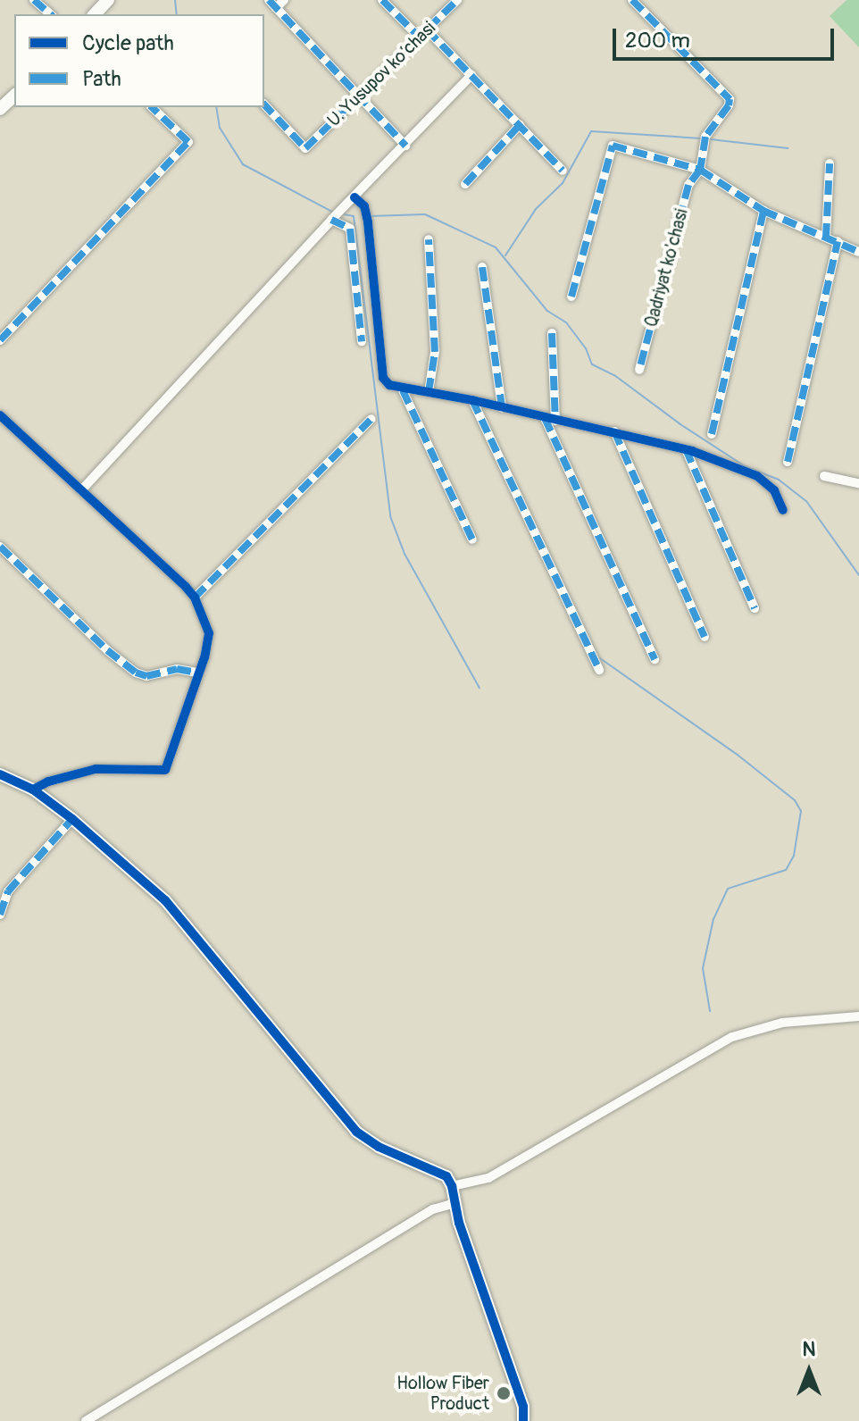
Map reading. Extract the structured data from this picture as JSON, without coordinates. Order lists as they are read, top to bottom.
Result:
{
  "streets": {
    "street": ["U. Yusupov ko‘chasi", "Qadriyat ko'chasi"]
  },
  "places": ["Hollow Fiber Product"],
  "legend": ["Cycle path", "Path"],
  "scale_bar": "200 m",
  "north": "top"
}
